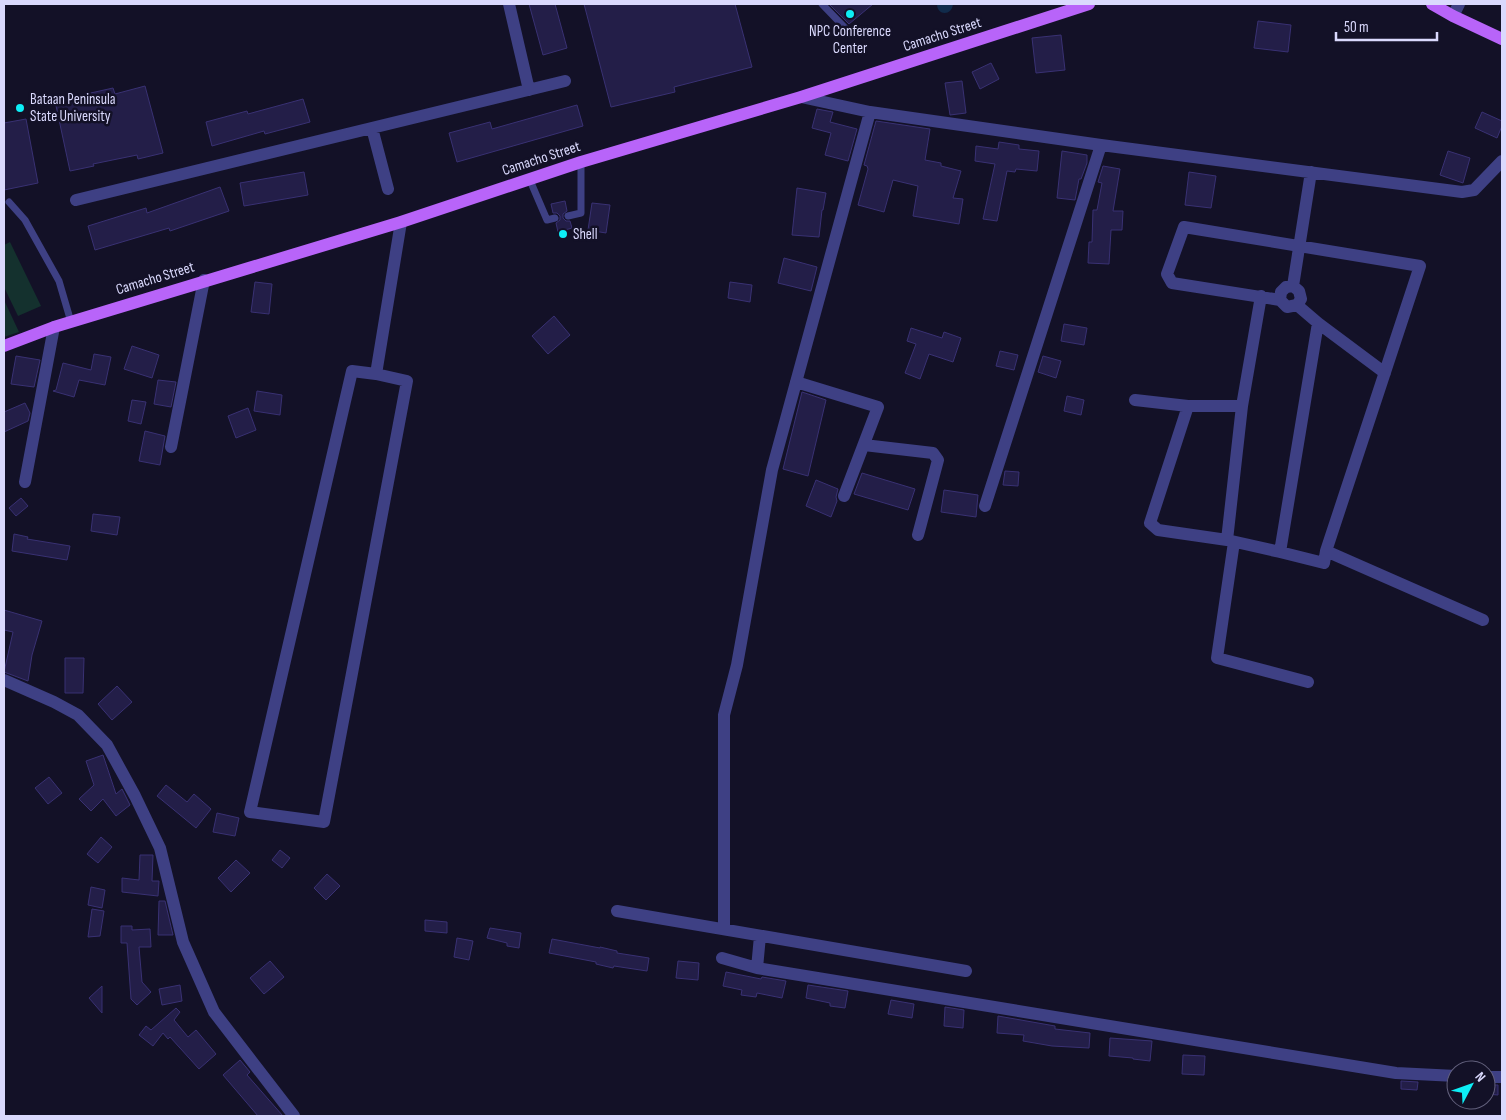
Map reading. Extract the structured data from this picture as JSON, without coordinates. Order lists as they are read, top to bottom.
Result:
{
  "streets": {
    "main road": ["Camacho Street"]
  },
  "places": ["NPC Conference Center", "Bataan Peninsula State University", "Shell"],
  "scale_bar": "50 m",
  "north": "top right"
}
